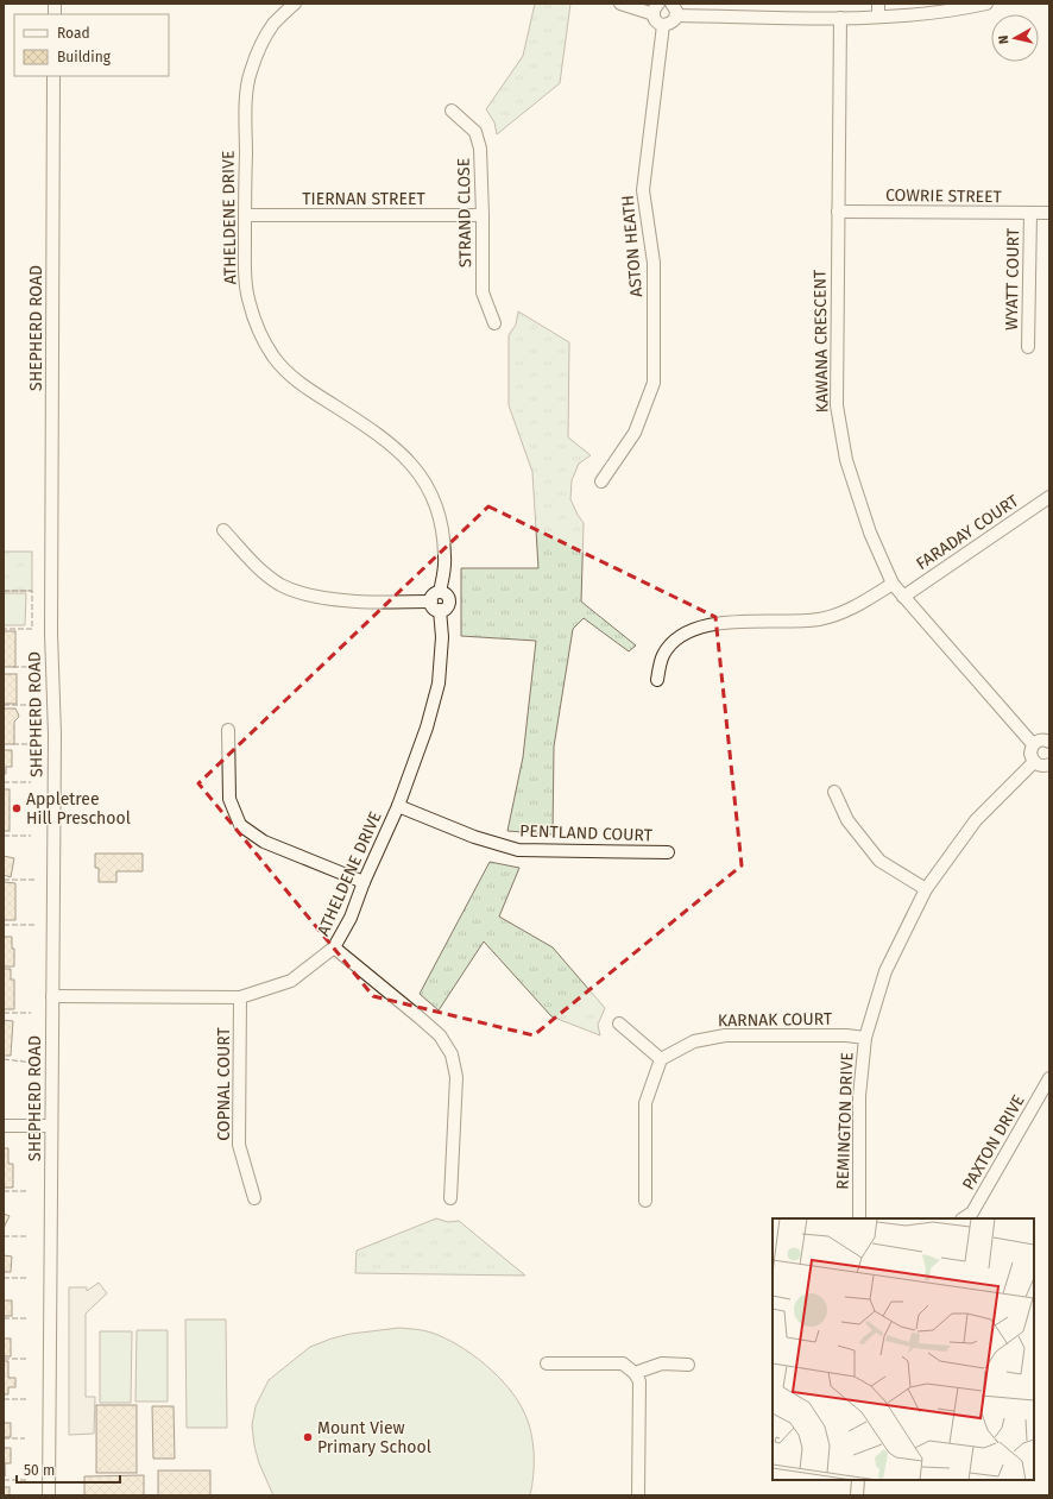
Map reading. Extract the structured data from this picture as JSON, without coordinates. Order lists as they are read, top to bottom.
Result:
{
  "streets": {
    "street": [
      "COWRIE STREET",
      "TIERNAN STREET",
      "STRAND CLOSE",
      "ATHELDENE DRIVE",
      "ASTON HEATH",
      "WYATT COURT",
      "SHEPHERD ROAD",
      "KAWANA CRESCENT",
      "FARADAY COURT",
      "PENTLAND COURT",
      "KARNAK COURT",
      "COPNAL COURT",
      "REMINGTON DRIVE",
      "PAXTON DRIVE"
    ]
  },
  "crossings": [
    ["COWRIE STREET", "WYATT COURT"],
    ["COWRIE STREET", "KAWANA CRESCENT"],
    ["TIERNAN STREET", "STRAND CLOSE"],
    ["TIERNAN STREET", "ATHELDENE DRIVE"],
    ["ATHELDENE DRIVE", "SHEPHERD ROAD"],
    ["ATHELDENE DRIVE", "PENTLAND COURT"],
    ["ATHELDENE DRIVE", "COPNAL COURT"],
    ["KAWANA CRESCENT", "FARADAY COURT"],
    ["KARNAK COURT", "REMINGTON DRIVE"]
  ],
  "places": ["Appletree Hill Preschool", "Mount View Primary School"],
  "legend": ["Road", "Building"],
  "scale_bar": "50 m",
  "north": "left"
}
